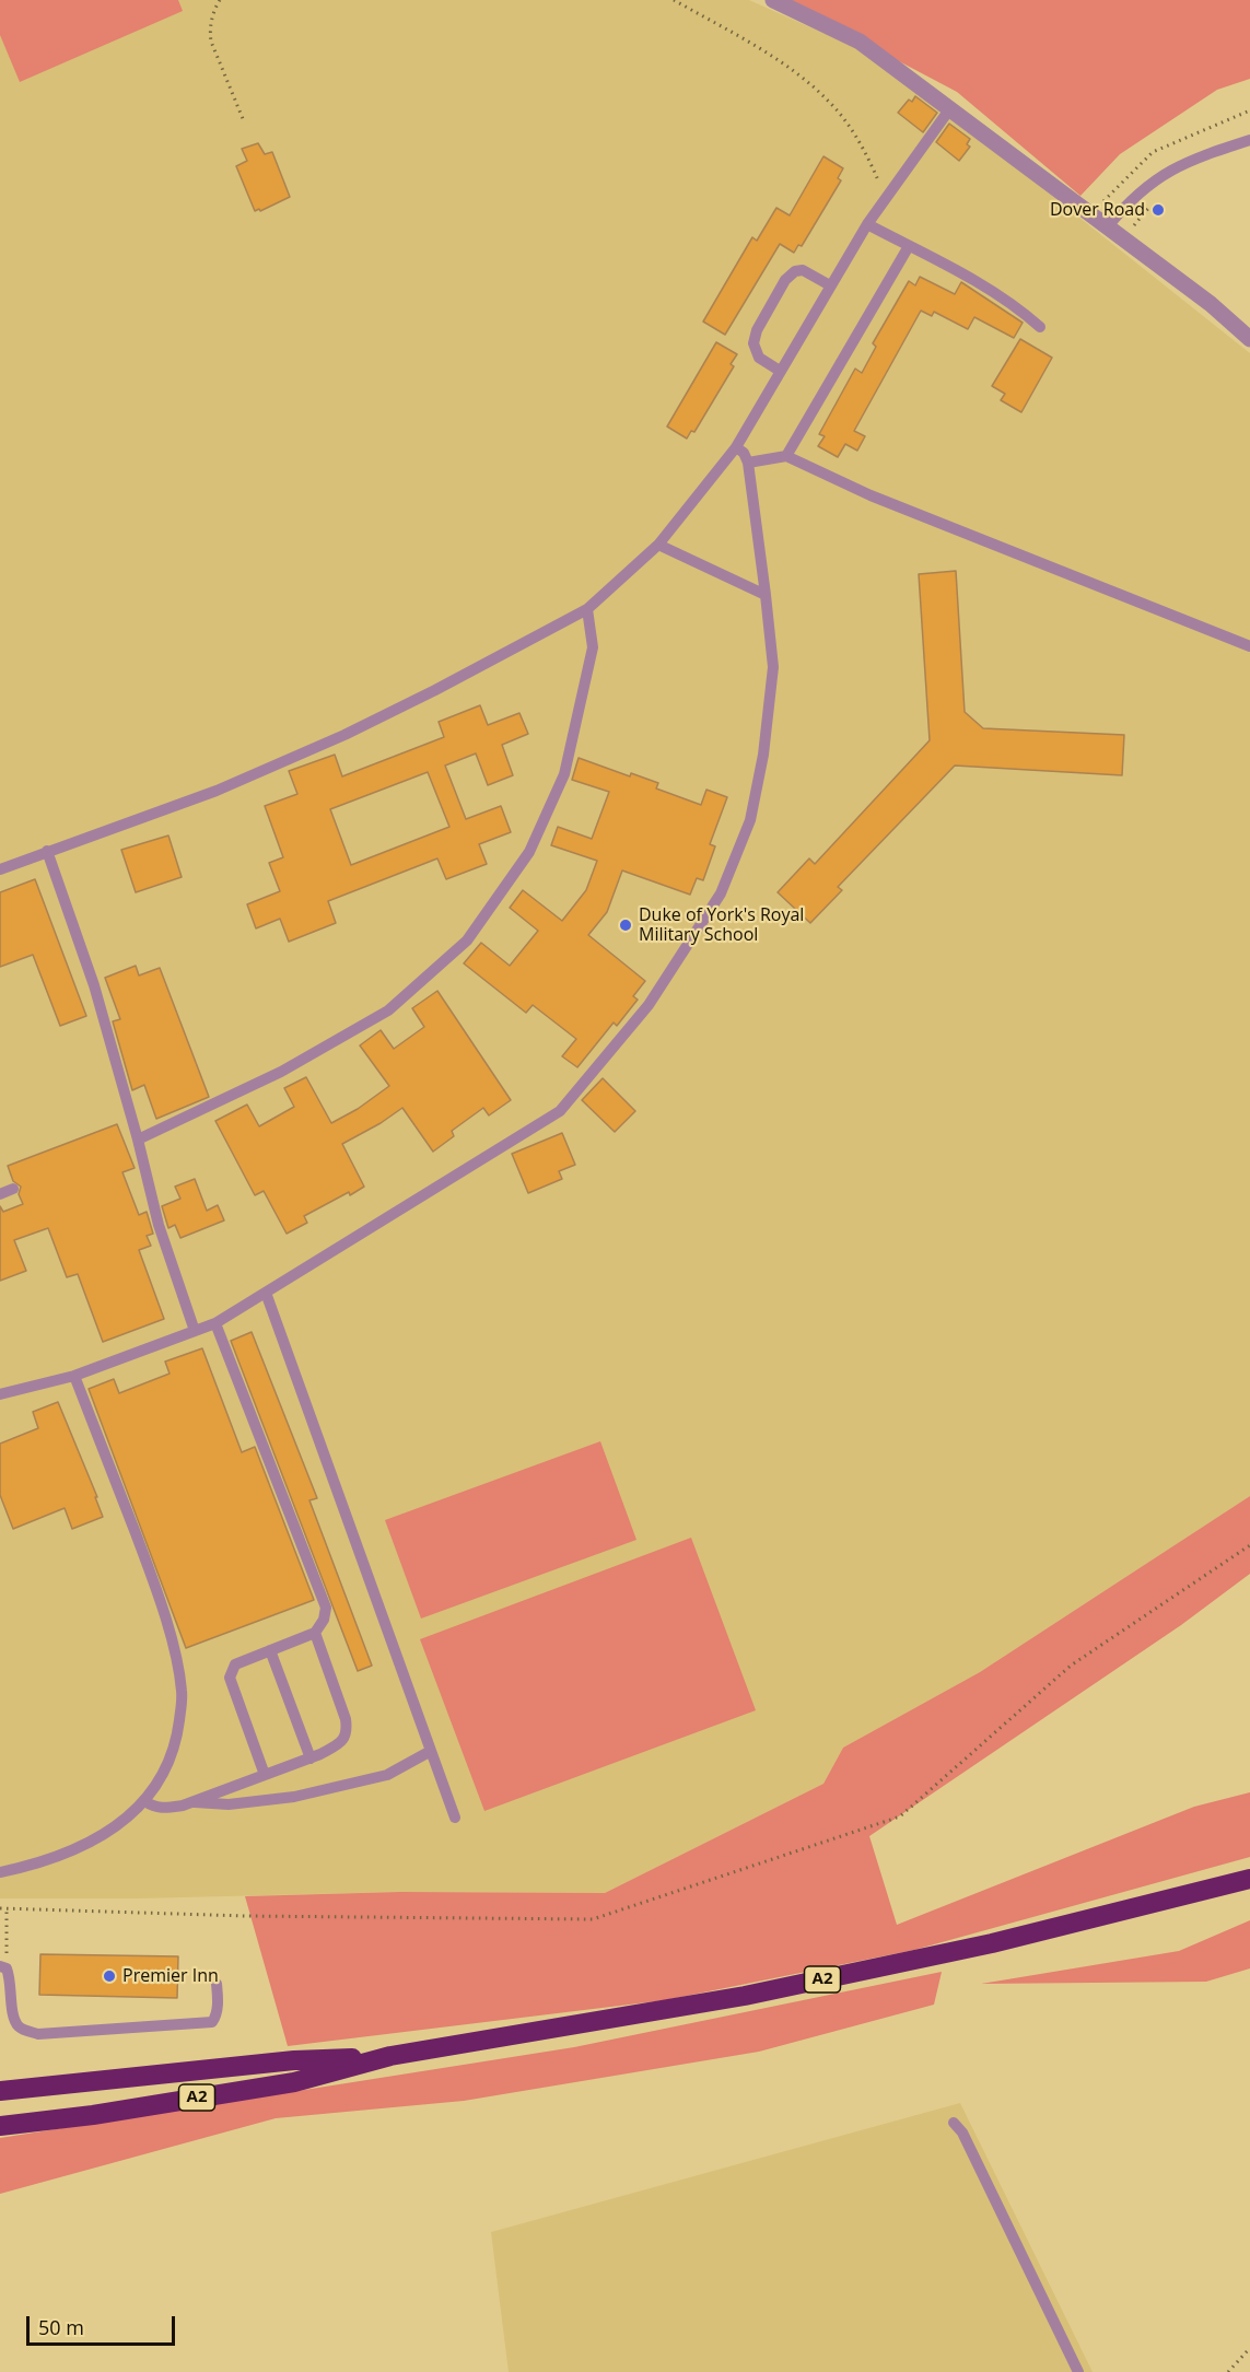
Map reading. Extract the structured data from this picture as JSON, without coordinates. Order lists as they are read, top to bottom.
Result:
{
  "streets": {
    "highway": ["A2"]
  },
  "places": ["Dover Road", "Duke of York's Royal Military School", "Premier Inn"],
  "scale_bar": "50 m"
}
